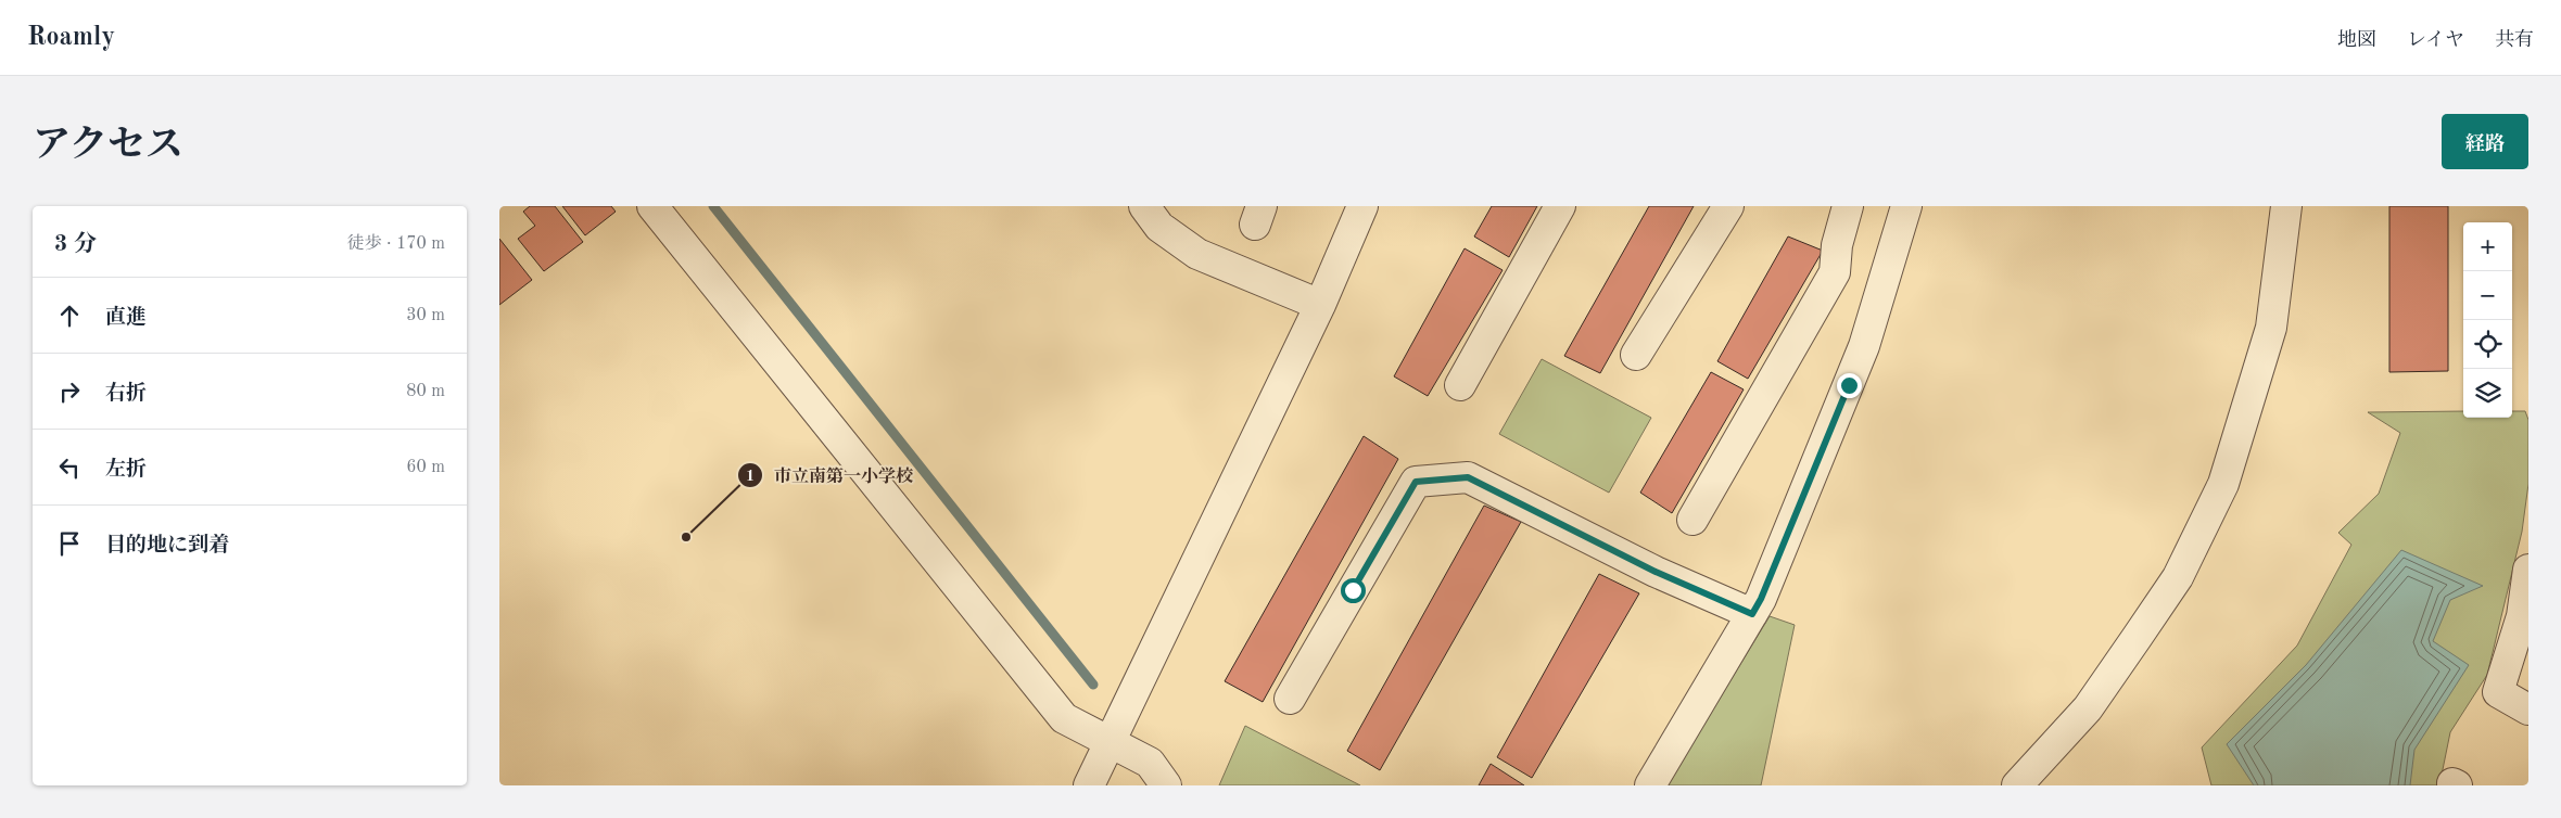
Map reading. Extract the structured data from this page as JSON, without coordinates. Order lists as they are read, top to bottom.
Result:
{
  "places": ["市立南第一小学校"],
  "page": {
    "header": "Roamly",
    "nav": ["地図", "レイヤ", "共有"],
    "title": "アクセス",
    "buttons": "経路",
    "heading": ["3 分", "徒歩 · 170 m"],
    "map_buttons": ["+", "−"],
    "list": [
      ["直進", "30 m"],
      ["右折", "80 m"],
      ["左折", "60 m"],
      "目的地に到着"
    ]
  }
}
